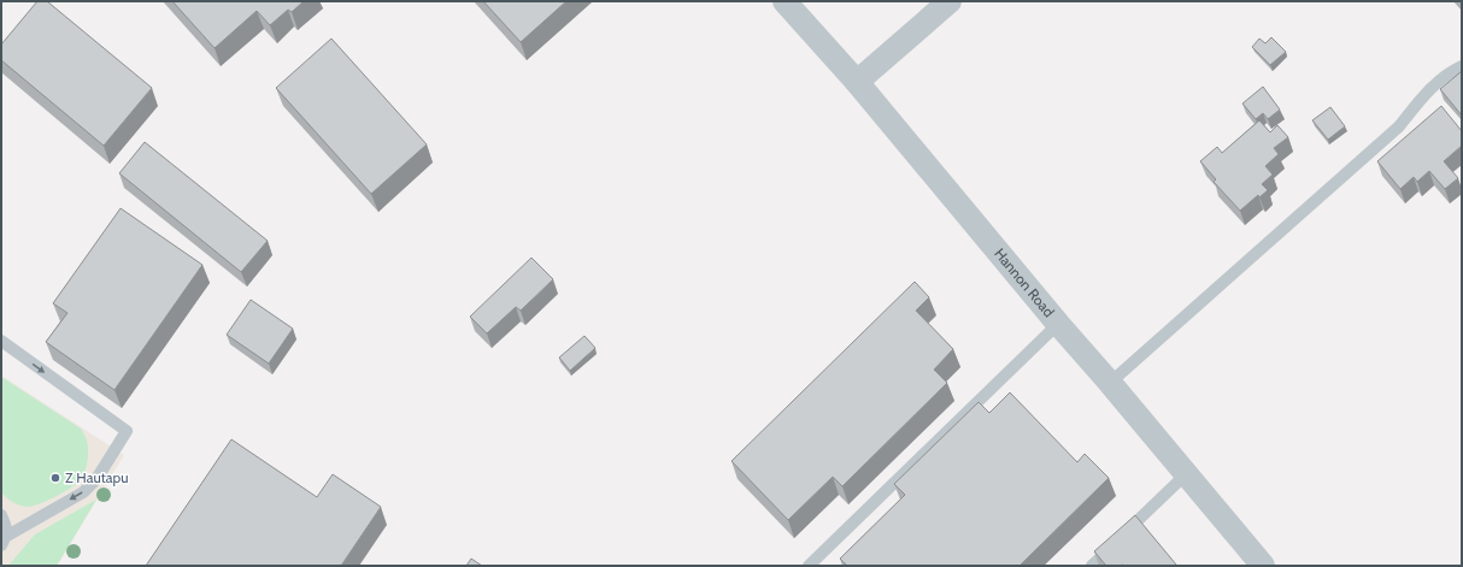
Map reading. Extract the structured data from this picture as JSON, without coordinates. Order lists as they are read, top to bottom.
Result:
{
  "streets": {
    "street": ["Hannon Road"]
  },
  "places": ["Z Hautapu"]
}
